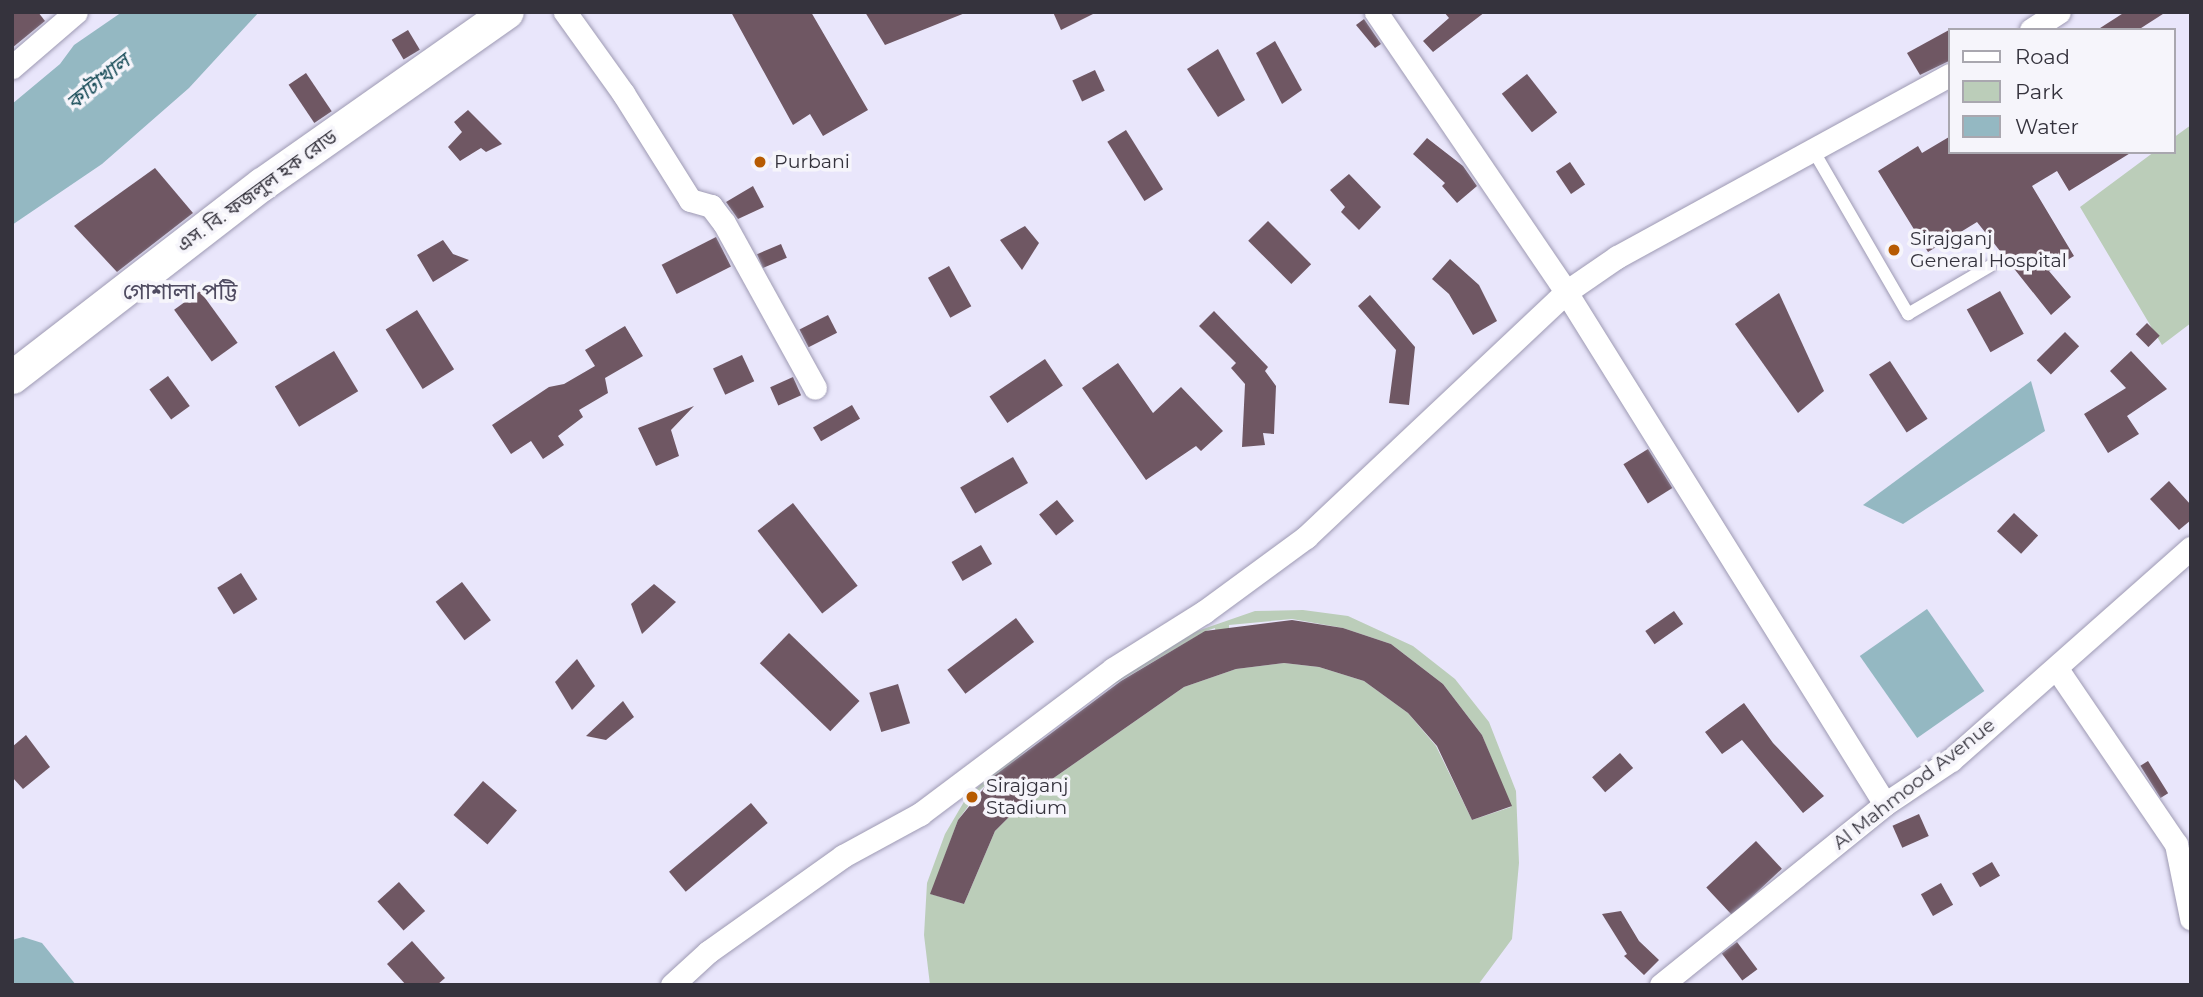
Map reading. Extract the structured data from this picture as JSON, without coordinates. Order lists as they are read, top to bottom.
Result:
{
  "streets": {
    "main road": ["এস. বি. ফজলুল হক রোড"],
    "street": ["Al Mahmood Avenue"]
  },
  "districts": ["গোশালা পট্টি"],
  "water": ["কাটাখাল"],
  "places": ["Purbani", "Sirajganj General Hospital", "Sirajganj Stadium"],
  "legend": ["Road", "Park", "Water"]
}
